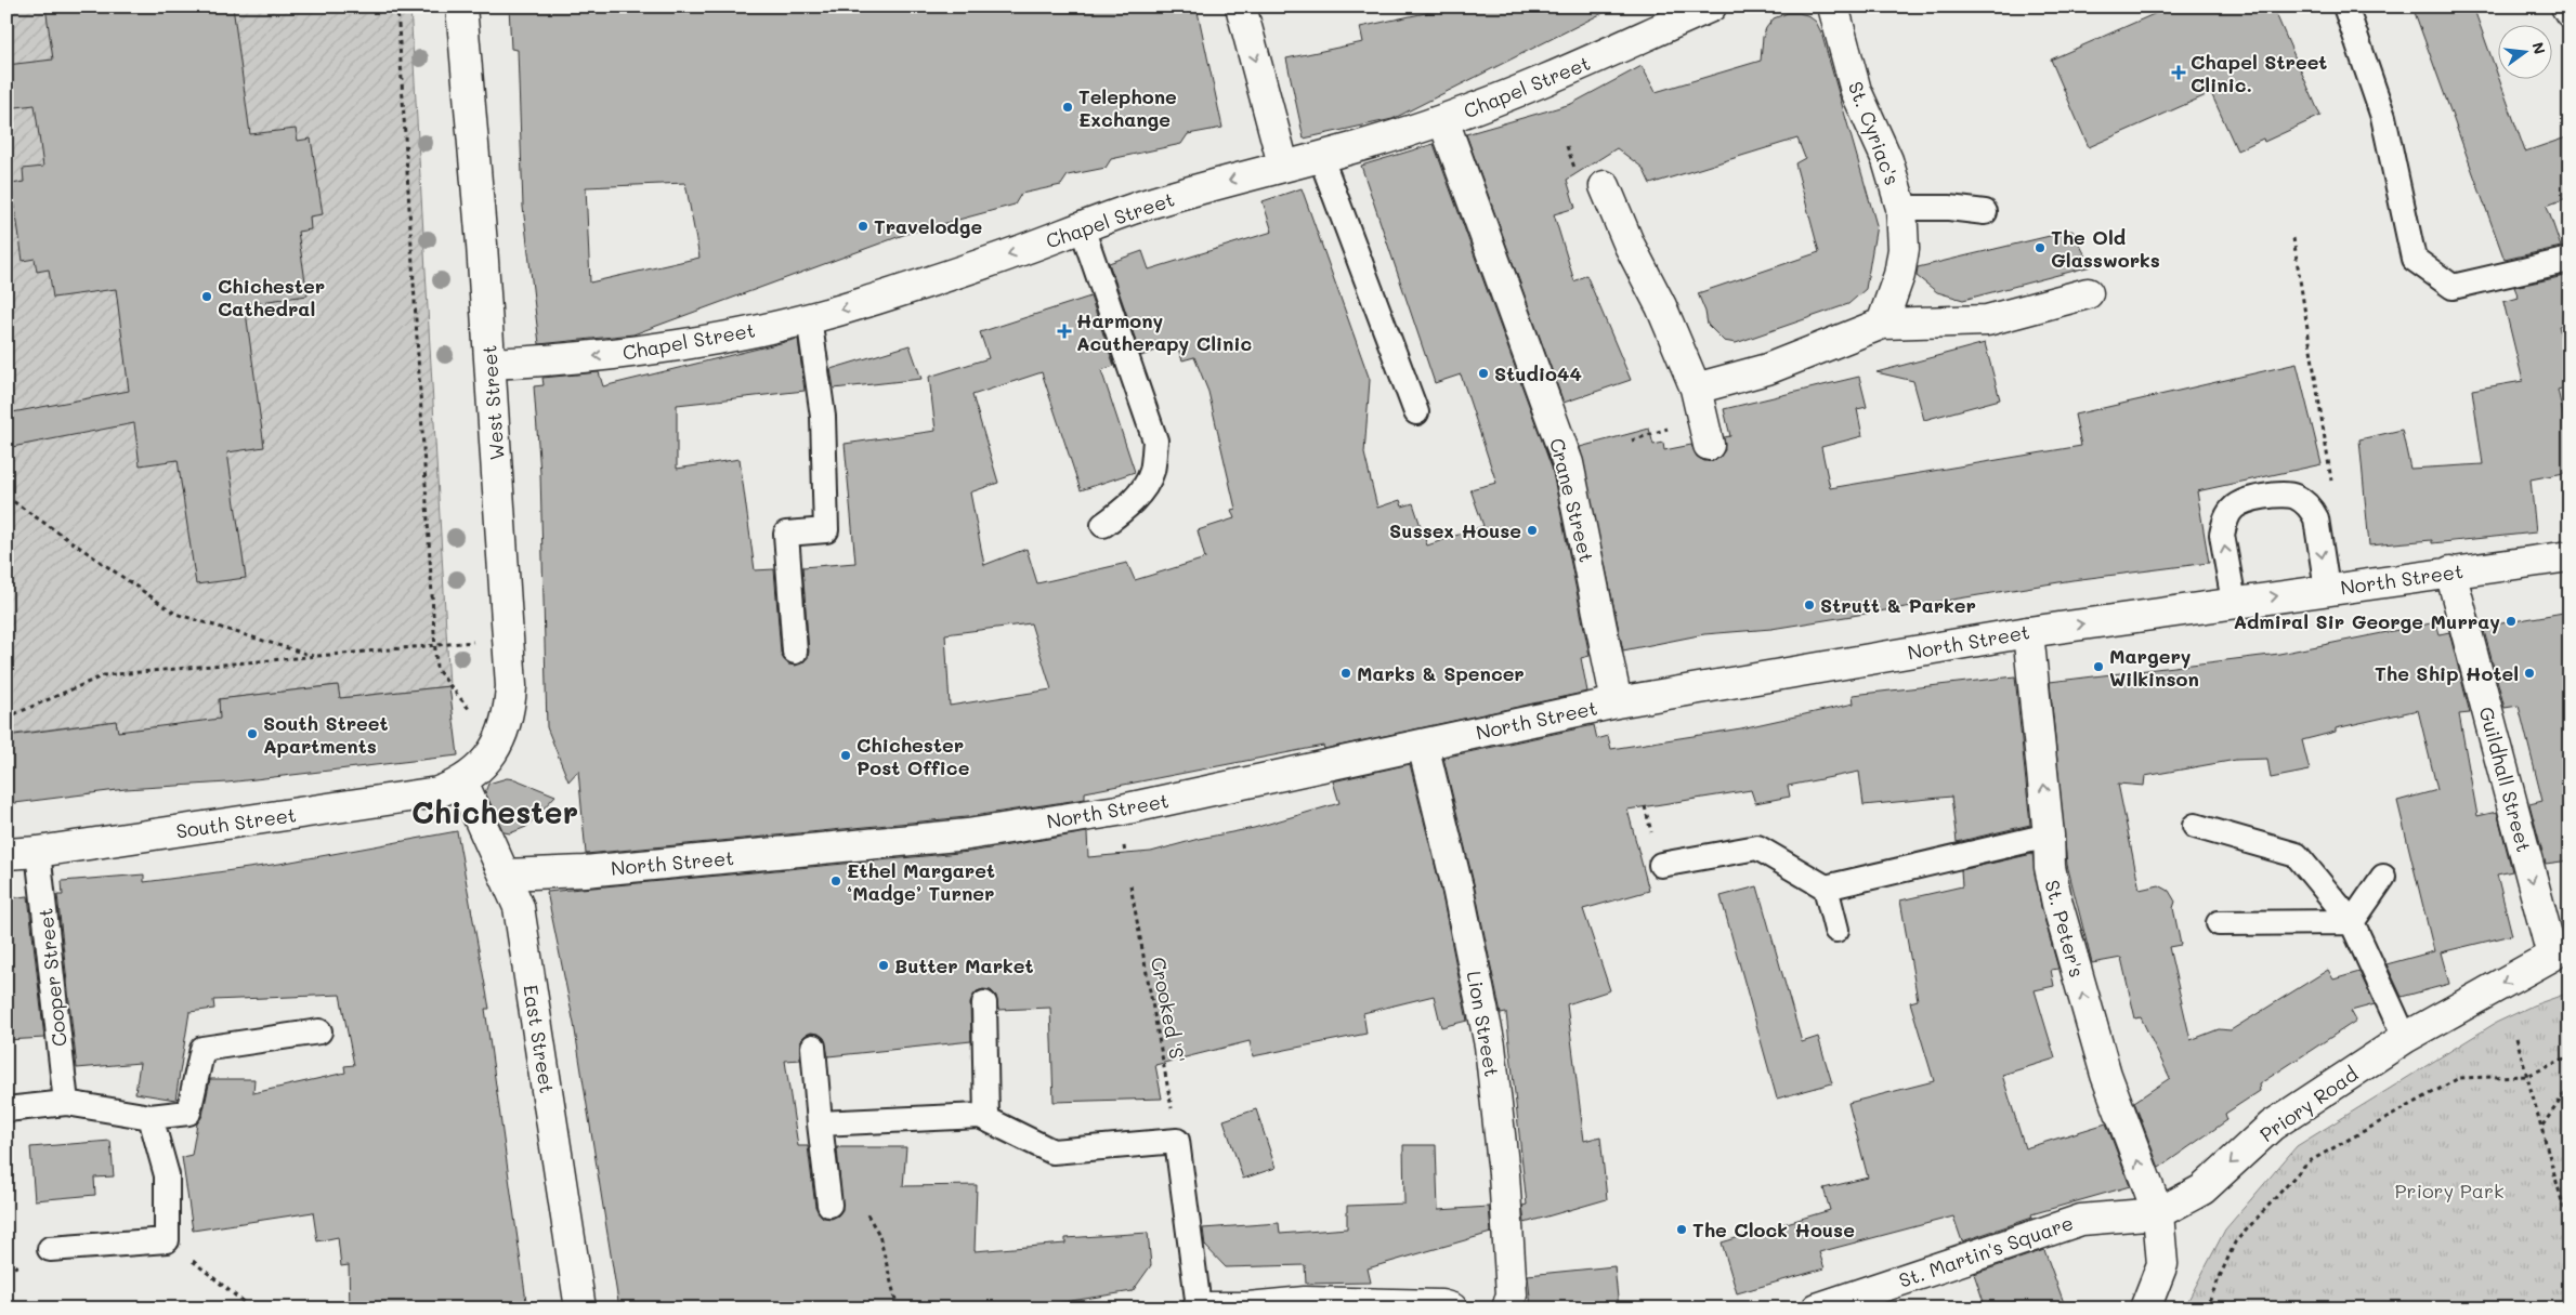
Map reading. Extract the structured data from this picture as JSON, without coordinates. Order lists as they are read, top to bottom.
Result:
{
  "streets": {
    "street": [
      "Chapel Street",
      "St. Cyriac's",
      "West Street",
      "Crane Street",
      "North Street",
      "Guildhall Street",
      "South Street",
      "St. Peter's",
      "Lion Street",
      "East Street",
      "Priory Road",
      "St. Martin's Square"
    ],
    "lane": ["Cooper Street"],
    "path": ["Crooked 'S'"]
  },
  "crossings": [
    ["Chapel Street", "West Street"],
    ["Chapel Street", "Crane Street"],
    ["West Street", "South Street"],
    ["West Street", "East Street"],
    ["Crane Street", "North Street"],
    ["North Street", "Guildhall Street"],
    ["North Street", "St. Peter's"],
    ["North Street", "Lion Street"],
    ["North Street", "East Street"],
    ["Guildhall Street", "Priory Road"],
    ["South Street", "Cooper Street"],
    ["South Street", "East Street"],
    ["St. Peter's", "Priory Road"],
    ["St. Peter's", "St. Martin's Square"],
    ["Priory Road", "St. Martin's Square"]
  ],
  "one_way": [
    "Chapel Street",
    "Guildhall Street",
    "St. Peter's",
    "Priory Road"
  ],
  "districts": ["Chichester"],
  "parks": ["Priory Park"],
  "places": {
    "health": ["Chapel Street Clinic.", "Harmony Acutherapy Clinic"],
    "other": [
      "Telephone Exchange",
      "Travelodge",
      "The Old Glassworks",
      "Chichester Cathedral",
      "Studio44",
      "Sussex House",
      "Strutt & Parker",
      "Admiral Sir George Murray",
      "Margery Wilkinson",
      "Marks & Spencer",
      "The Ship Hotel",
      "South Street Apartments",
      "Chichester Post Office",
      "Ethel Margaret ‘Madge’ Turner",
      "Butter Market",
      "The Clock House"
    ]
  },
  "north": "right"
}
